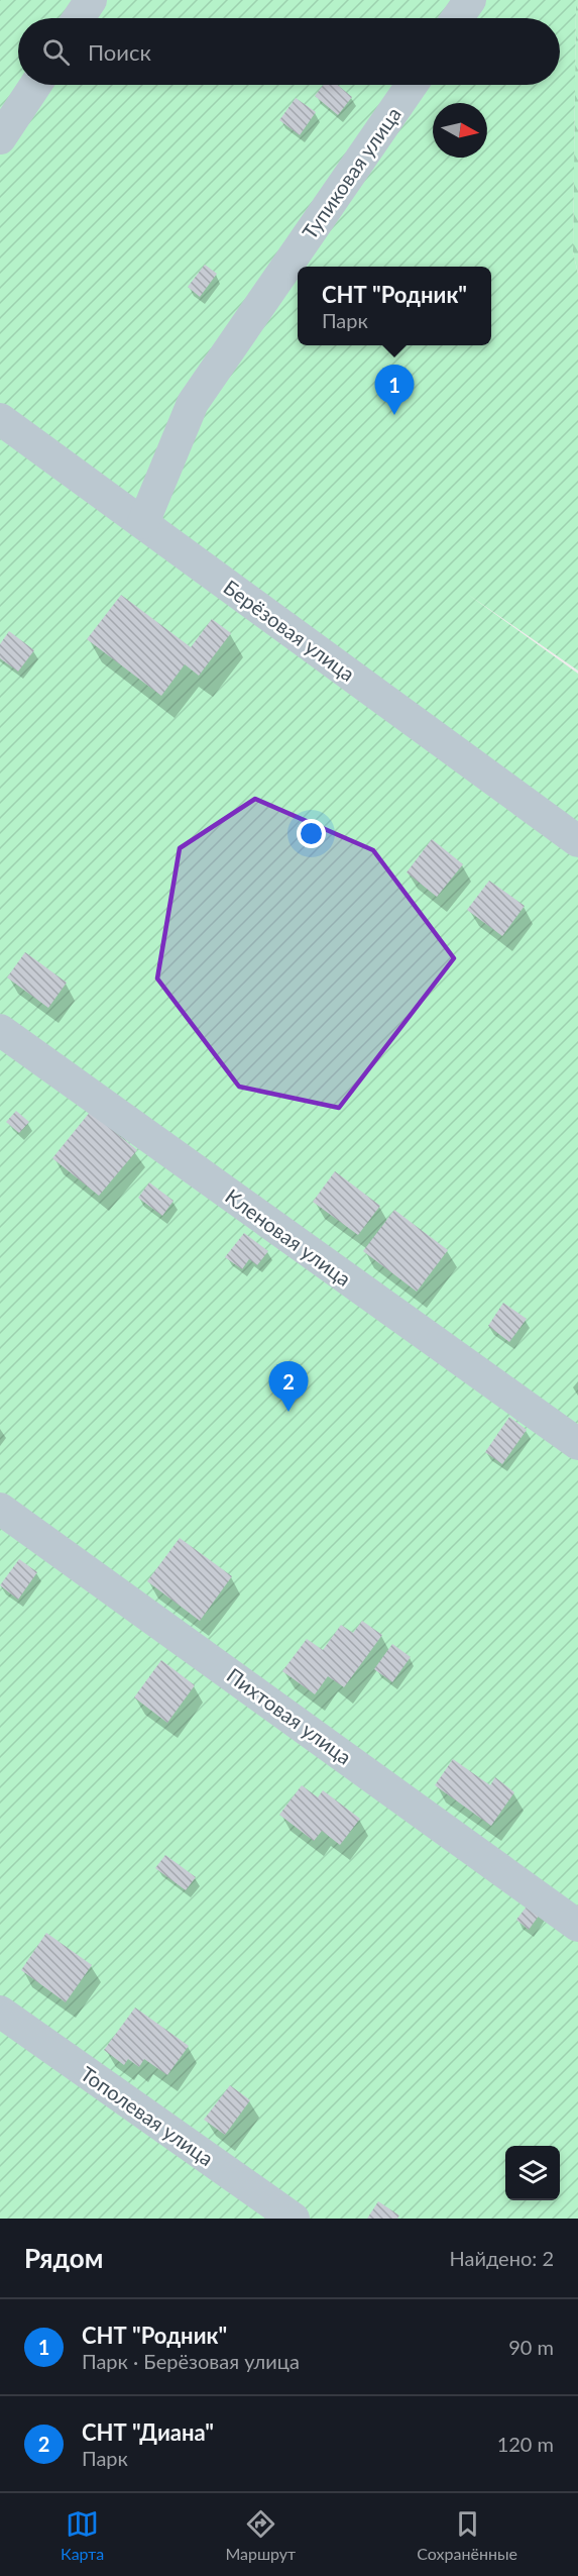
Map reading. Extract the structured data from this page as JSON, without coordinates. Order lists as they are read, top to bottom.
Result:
{
  "streets": {
    "street": [
      "Тупиковая улица",
      "Берёзовая улица",
      "Кленовая улица",
      "Пихтовая улица",
      "Тополевая улица"
    ]
  },
  "crossings": [
    ["Тупиковая улица", "Берёзовая улица"]
  ],
  "north": "right",
  "page": {
    "search": "Поиск",
    "popup": ["СНТ \"Родник\"", "Парк"],
    "pins": ["1", "2"],
    "heading": ["Рядом", "Найдено: 2"],
    "list": [
      {
        "mark": "1",
        "name": "СНТ \"Родник\"",
        "note": "Парк · Берёзовая улица",
        "value": "90 m"
      },
      {
        "mark": "2",
        "name": "СНТ \"Диана\"",
        "note": "Парк",
        "value": "120 m"
      }
    ],
    "nav": ["Карта", "Маршрут", "Сохранённые"]
  }
}
